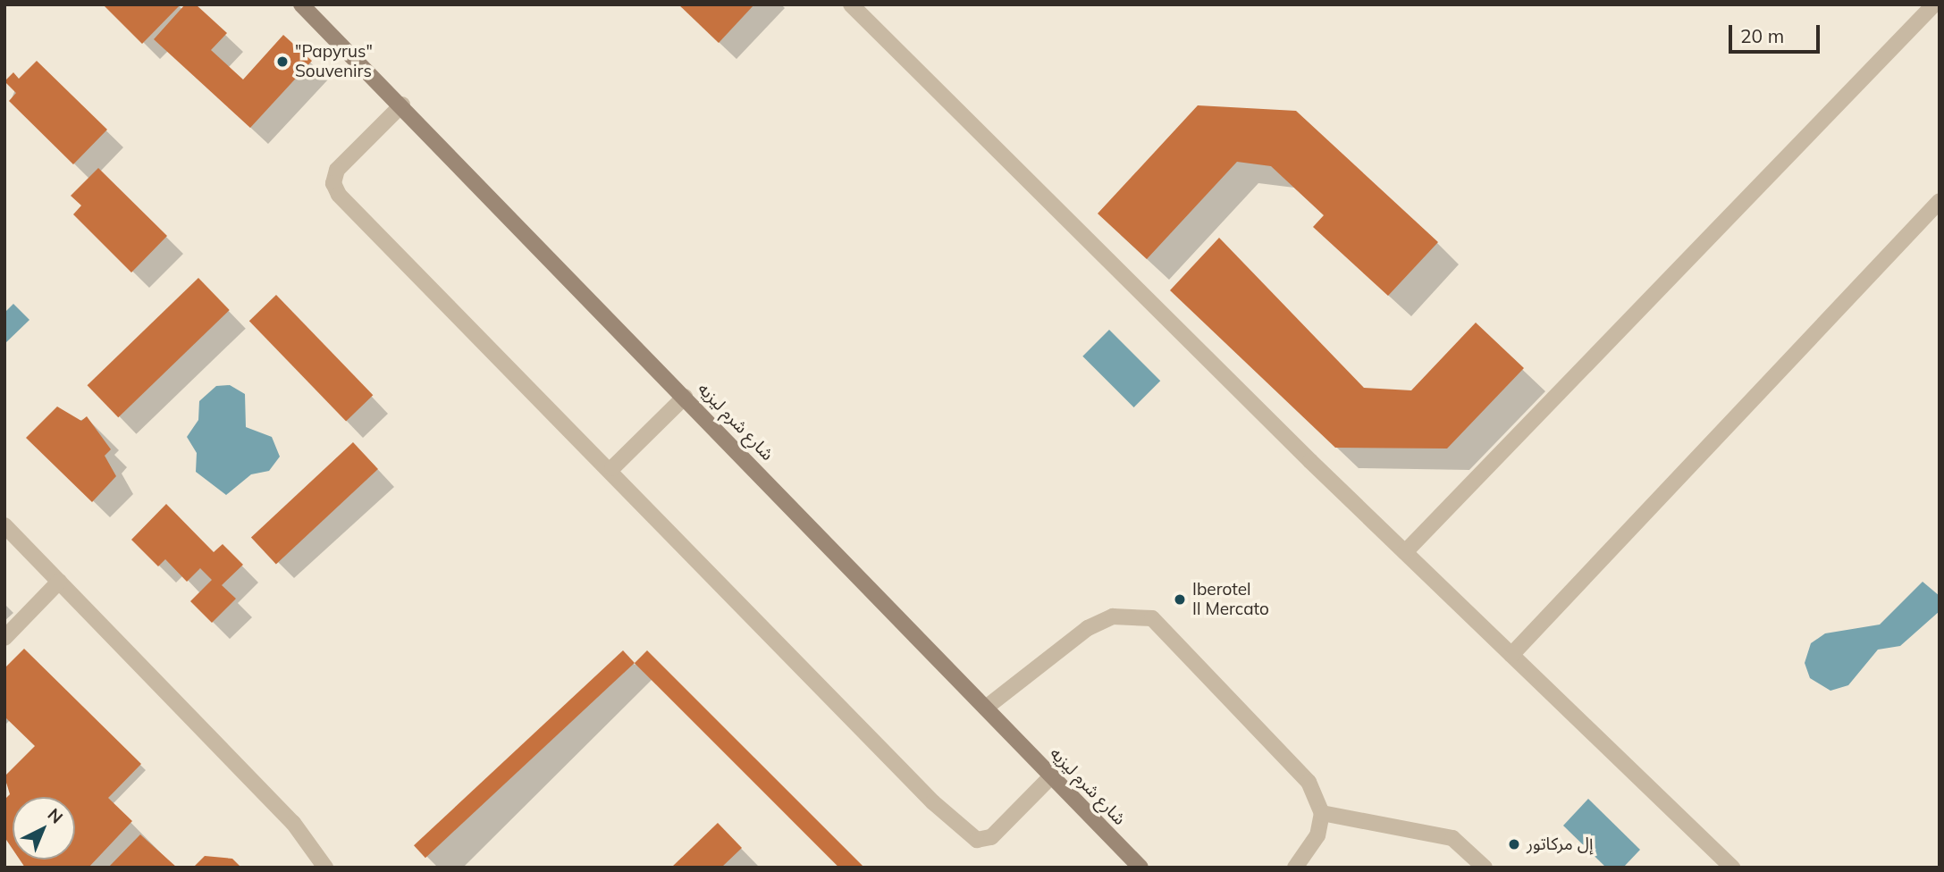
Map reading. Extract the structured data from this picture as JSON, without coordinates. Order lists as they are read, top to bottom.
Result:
{
  "streets": {
    "street": ["شارع شرم ليزيه"]
  },
  "places": ["\"Papyrus\" Souvenirs", "Iberotel Il Mercato", "إل مركاتور"],
  "scale_bar": "20 m",
  "north": "top right"
}
